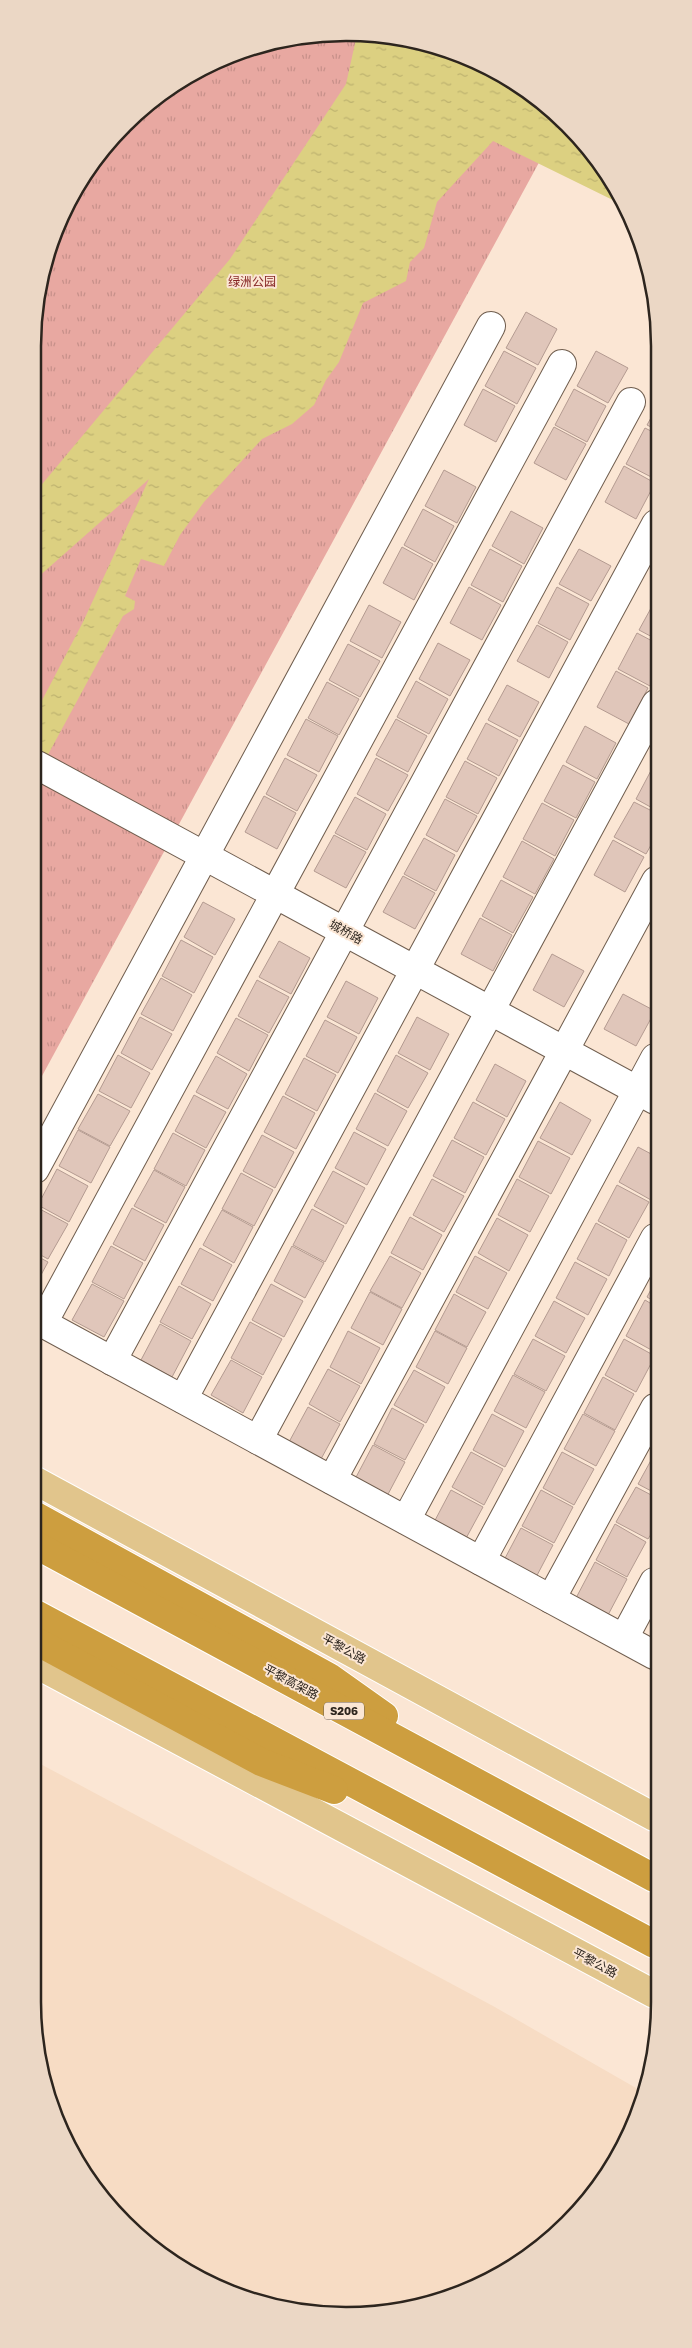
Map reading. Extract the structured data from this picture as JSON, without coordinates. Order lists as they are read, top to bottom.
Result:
{
  "streets": {
    "highway": ["平黎高架路", "S206"],
    "main road": ["平黎公路"],
    "street": ["城桥路"]
  },
  "parks": ["绿洲公园"]
}
